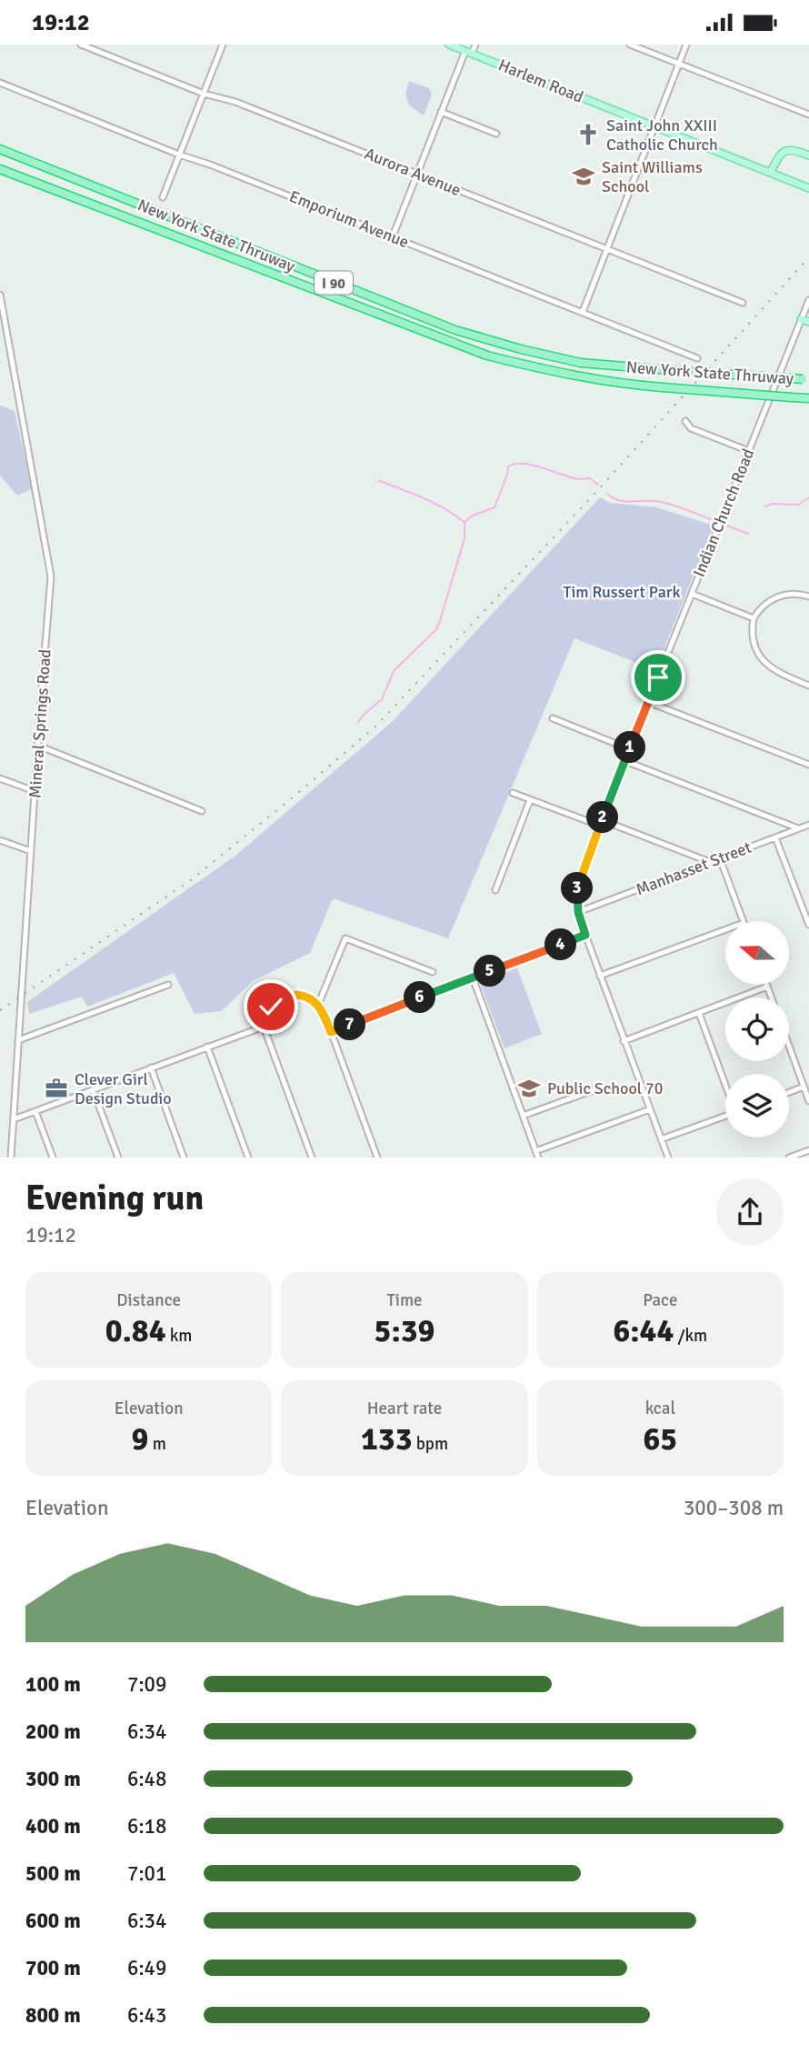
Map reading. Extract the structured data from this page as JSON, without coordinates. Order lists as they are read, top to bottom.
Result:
{
  "streets": {
    "highway": ["New York State Thruway", "I 90"],
    "main road": ["Harlem Road"],
    "street": [
      "Aurora Avenue",
      "Emporium Avenue",
      "Indian Church Road",
      "Mineral Springs Road",
      "Manhasset Street"
    ]
  },
  "crossings": [
    ["Indian Church Road", "Manhasset Street"]
  ],
  "parks": ["Tim Russert Park"],
  "places": {
    "church": ["Saint John XXIII Catholic Church"],
    "school or university": ["Saint Williams School", "Public School 70"],
    "office": ["Clever Girl Design Studio"]
  },
  "north": "left",
  "page": {
    "status": "19:12",
    "pins": [
      "1",
      "2",
      "3",
      "4",
      "5",
      "6",
      "7"
    ],
    "heading": ["Evening run", "19:12"],
    "stats": [
      ["Distance", "0.84 km"],
      ["Time", "5:39"],
      ["Pace", "6:44 /km"],
      ["Elevation", "9 m"],
      ["Heart rate", "133 bpm"],
      ["kcal", "65"]
    ],
    "chart": ["Elevation", "300–308 m"],
    "list": [
      {
        "name": "100 m",
        "note": "7:09"
      },
      {
        "name": "200 m",
        "note": "6:34"
      },
      {
        "name": "300 m",
        "note": "6:48"
      },
      {
        "name": "400 m",
        "note": "6:18"
      },
      {
        "name": "500 m",
        "note": "7:01"
      },
      {
        "name": "600 m",
        "note": "6:34"
      },
      {
        "name": "700 m",
        "note": "6:49"
      },
      {
        "name": "800 m",
        "note": "6:43"
      }
    ]
  }
}
